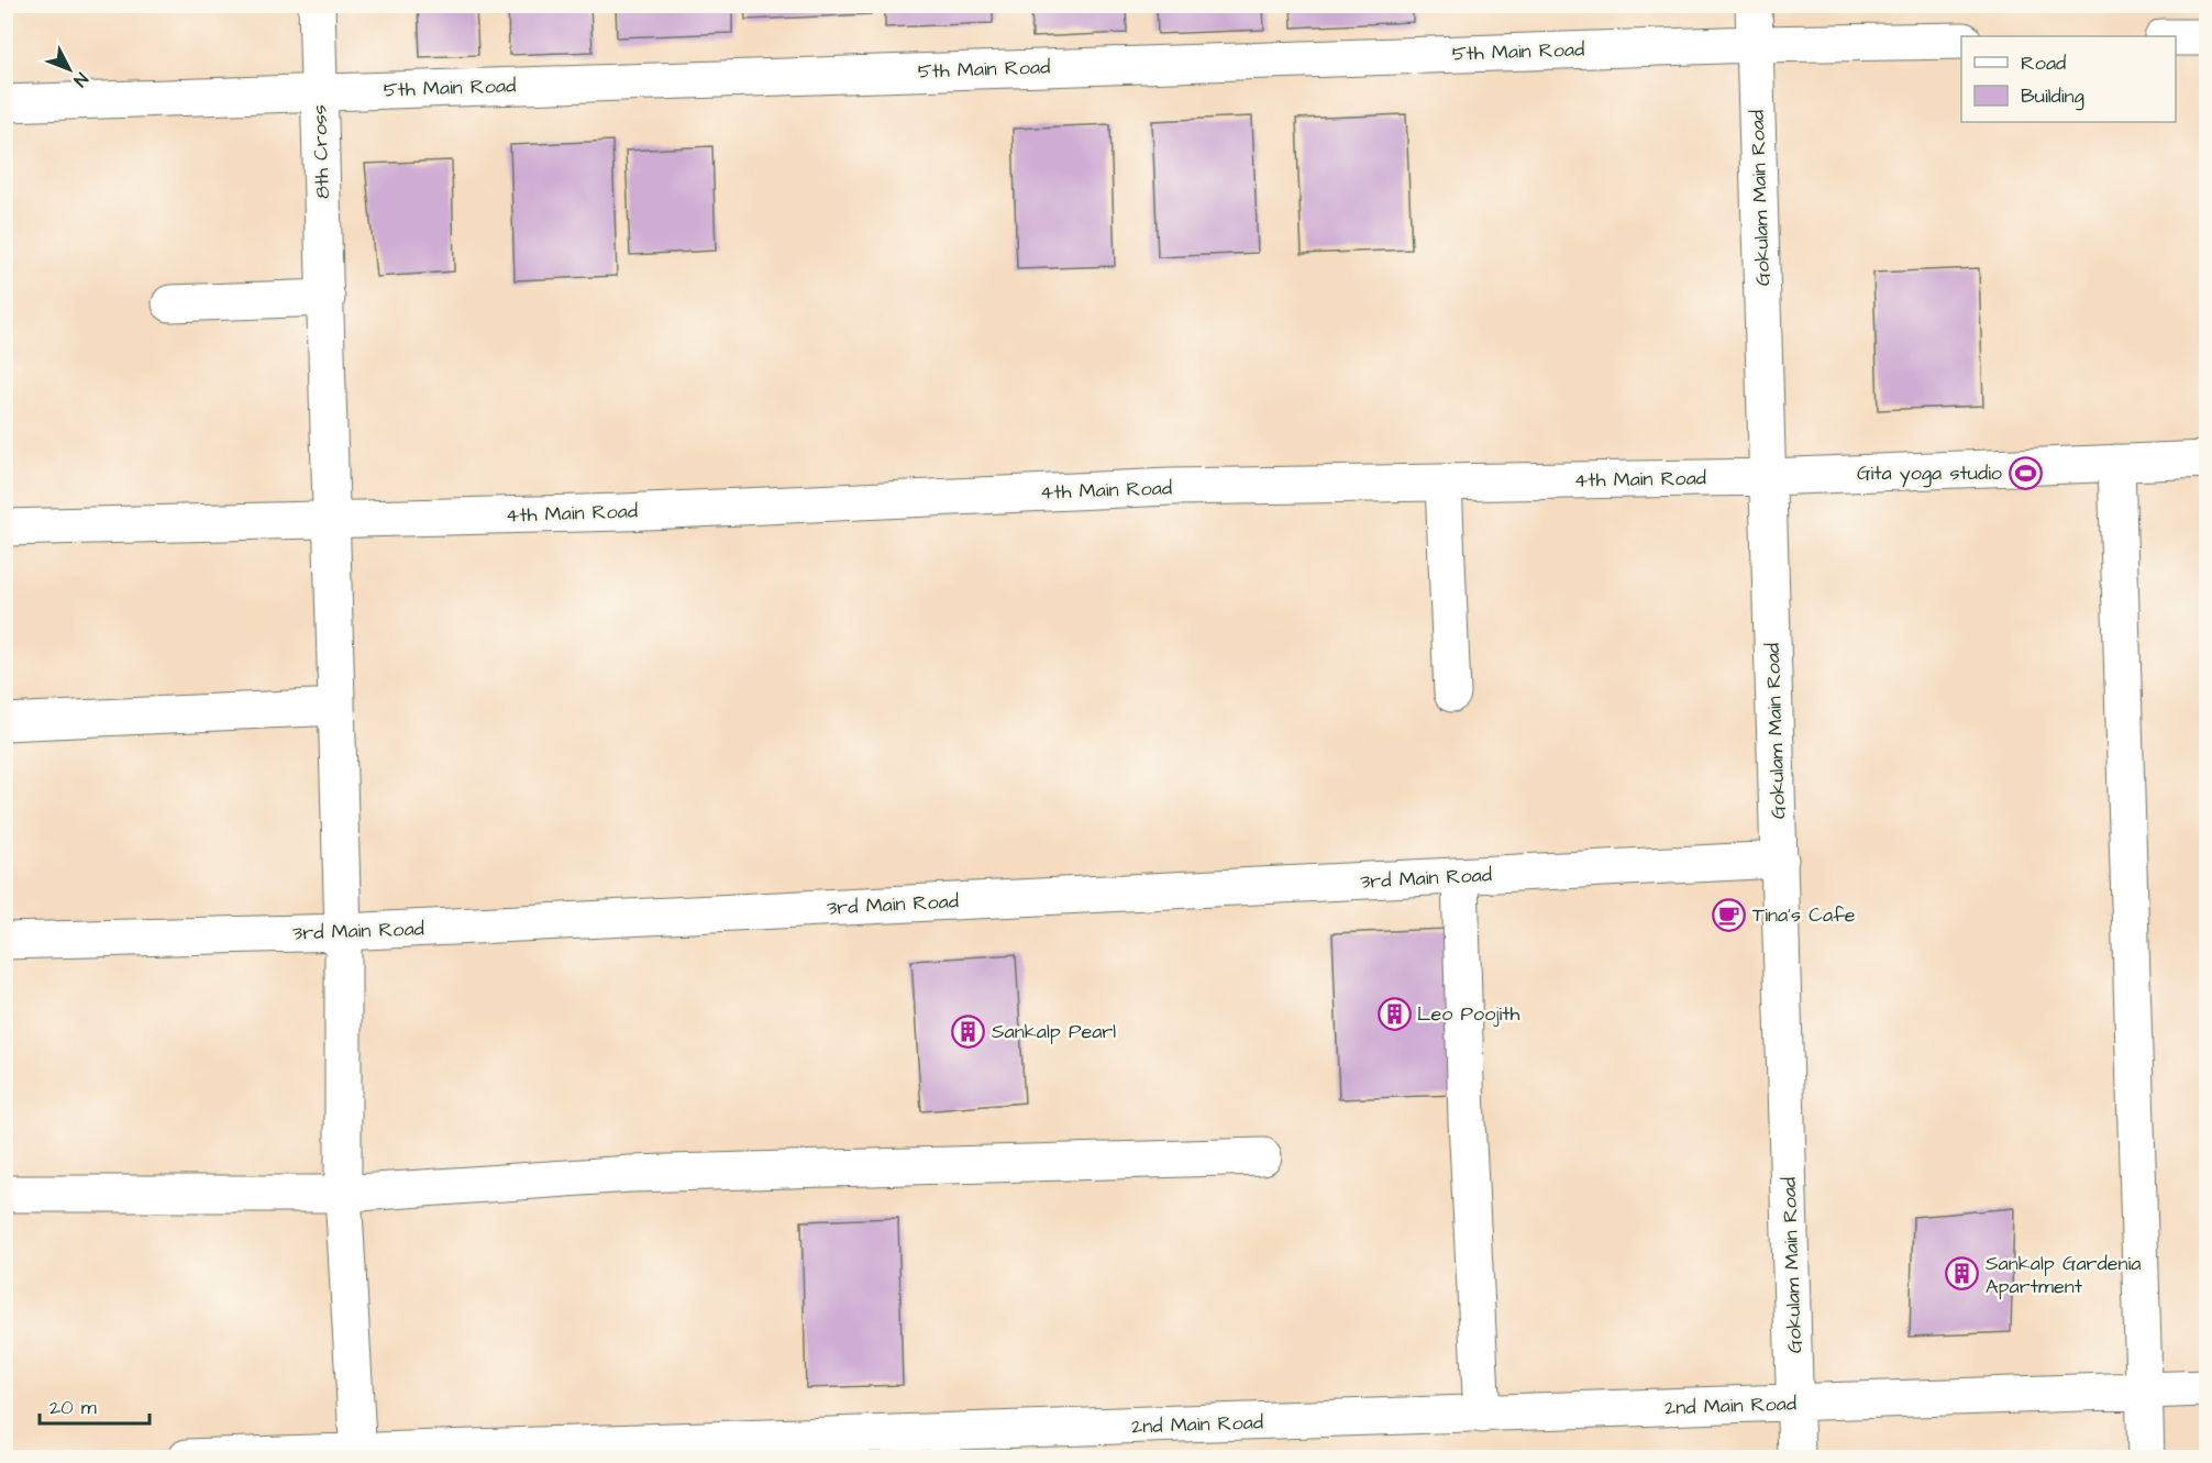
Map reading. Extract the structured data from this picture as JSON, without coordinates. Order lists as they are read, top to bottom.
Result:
{
  "streets": {
    "street": [
      "5th Main Road",
      "8th Cross",
      "Gokulam Main Road",
      "4th Main Road",
      "3rd Main Road",
      "2nd Main Road"
    ]
  },
  "crossings": [
    ["5th Main Road", "8th Cross"],
    ["5th Main Road", "Gokulam Main Road"],
    ["8th Cross", "4th Main Road"],
    ["8th Cross", "3rd Main Road"],
    ["8th Cross", "2nd Main Road"],
    ["Gokulam Main Road", "4th Main Road"],
    ["Gokulam Main Road", "3rd Main Road"],
    ["Gokulam Main Road", "2nd Main Road"]
  ],
  "places": {
    "sports": ["Gita yoga studio"],
    "cafe": ["Tina's Cafe"],
    "building": ["Leo Poojith", "Sankalp Pearl", "Sankalp Gardenia Apartment"]
  },
  "legend": ["Road", "Building"],
  "scale_bar": "20 m",
  "north": "bottom right"
}
